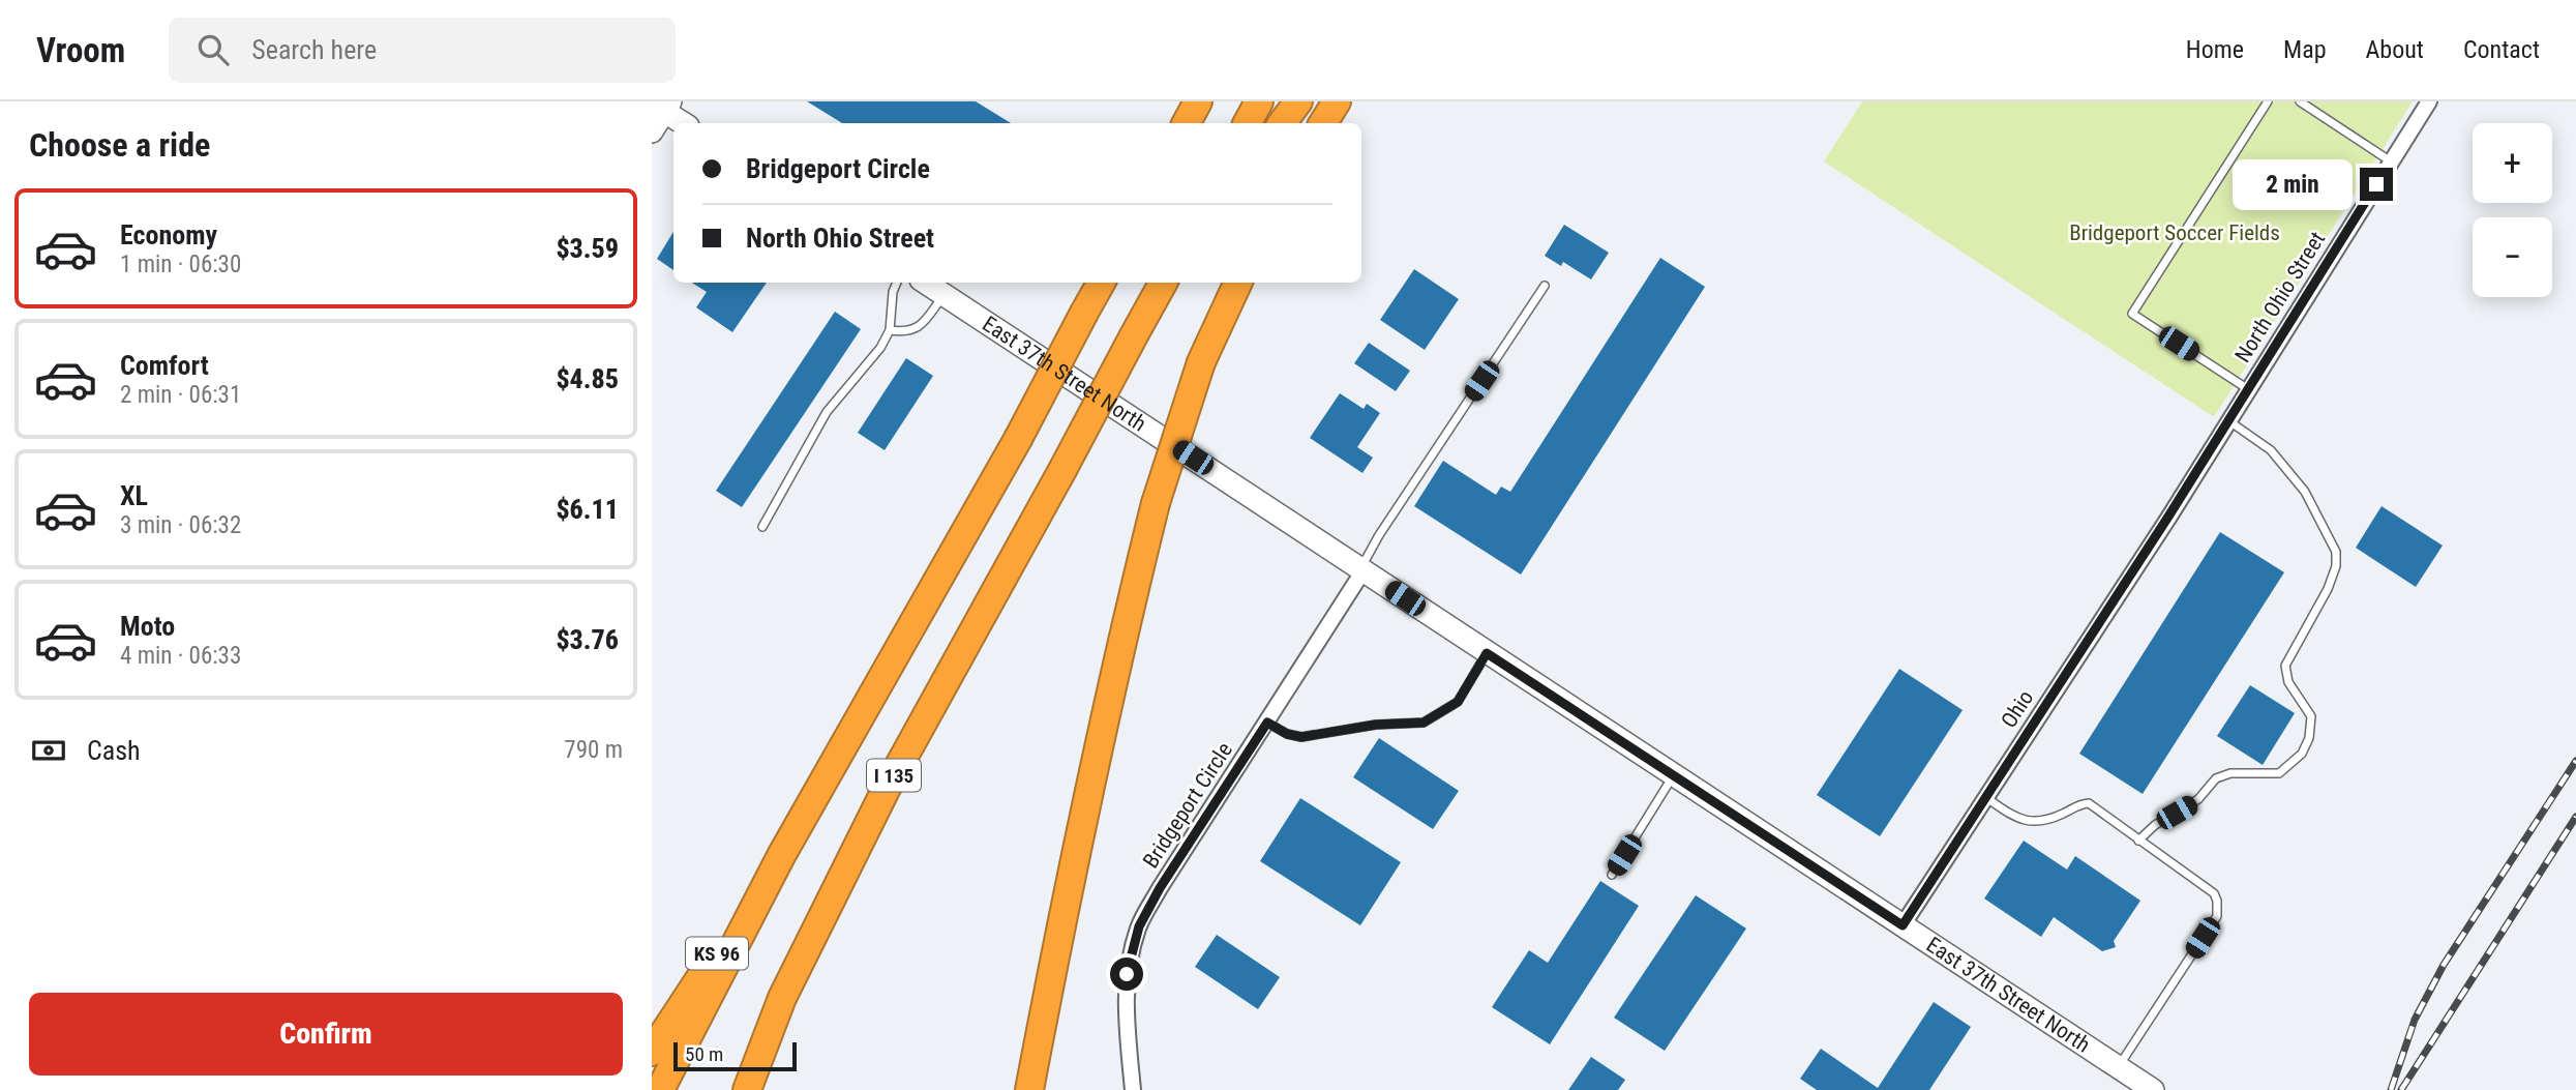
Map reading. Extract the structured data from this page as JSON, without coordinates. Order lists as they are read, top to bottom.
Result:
{
  "streets": {
    "highway": ["I 135", "KS 96"],
    "main road": ["East 37th Street North"],
    "street": ["North Ohio Street", "Ohio", "Bridgeport Circle"]
  },
  "crossings": [
    ["North Ohio Street", "Ohio"],
    ["East 37th Street North", "Ohio"],
    ["East 37th Street North", "Bridgeport Circle"],
    ["I 135", "KS 96"]
  ],
  "parks": ["Bridgeport Soccer Fields"],
  "scale_bar": "50 m",
  "page": {
    "header": "Vroom",
    "search": "Search here",
    "nav": [
      "Home",
      "Map",
      "About",
      "Contact"
    ],
    "heading": "Choose a ride",
    "map_buttons": ["+", "−"],
    "banner": ["Bridgeport Circle", "North Ohio Street"],
    "bubble": "2 min",
    "list": [
      {
        "name": "Economy",
        "note": "1 min · 06:30",
        "value": "$3.59"
      },
      {
        "name": "Comfort",
        "note": "2 min · 06:31",
        "value": "$4.85"
      },
      {
        "name": "XL",
        "note": "3 min · 06:32",
        "value": "$6.11"
      },
      {
        "name": "Moto",
        "note": "4 min · 06:33",
        "value": "$3.76"
      }
    ],
    "pay": ["Cash", "790 m"],
    "buttons": "Confirm",
    "scale": "50 m"
  }
}
